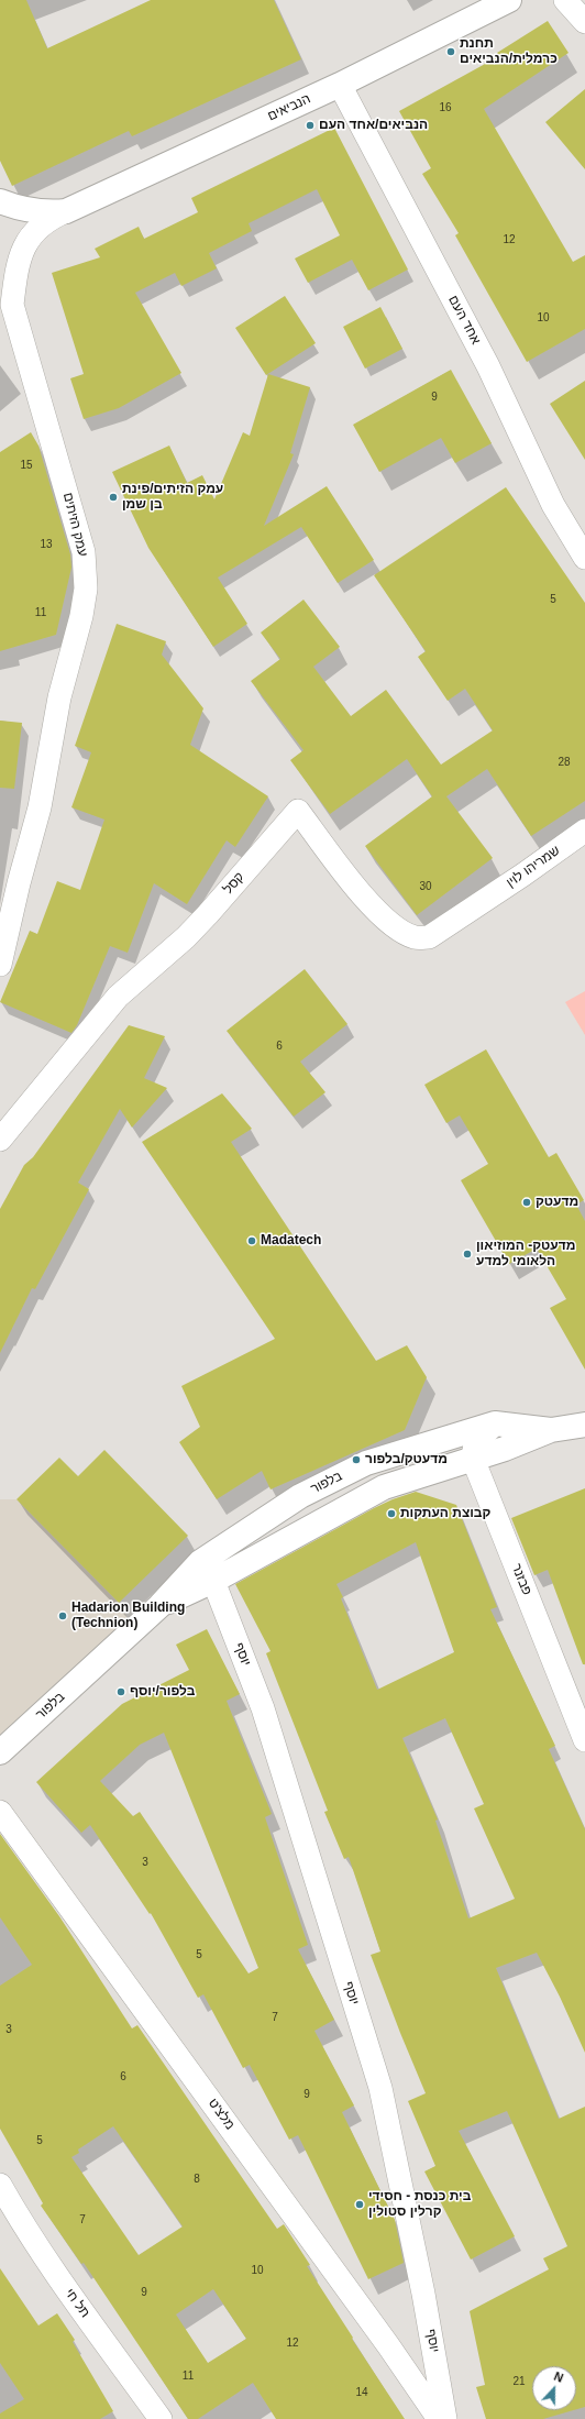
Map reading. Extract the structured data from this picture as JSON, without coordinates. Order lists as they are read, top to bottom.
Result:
{
  "streets": {
    "street": [
      "הנביאים",
      "אחד העם",
      "עמק הזיתים",
      "שמריהו לוין",
      "קסל",
      "בלפור",
      "פבזנר",
      "יוסף",
      "מלצ'ט",
      "תל חי"
    ]
  },
  "crossings": [
    ["הנביאים", "אחד העם"],
    ["הנביאים", "עמק הזיתים"],
    ["שמריהו לוין", "קסל"],
    ["בלפור", "פבזנר"],
    ["בלפור", "יוסף"]
  ],
  "places": [
    "תחנת כרמלית/הנביאים",
    "הנביאים/אחד העם",
    "עמק הזיתים/פינת בן שמן",
    "מדעטק",
    "Madatech",
    "מדעטק- המוזיאון הלאומי למדע",
    "מדעטק/בלפור",
    "קבוצת העתקות",
    "Hadarion Building (Technion)",
    "בלפור/יוסף",
    "בית כנסת - חסידי קרלין סטולין"
  ],
  "house_numbers": [
    "16",
    "12",
    "10",
    "9",
    "15",
    "13",
    "5",
    "11",
    "28",
    "30",
    "6",
    "3",
    "5",
    "7",
    "3",
    "6",
    "9",
    "5",
    "8",
    "7",
    "10",
    "9",
    "12",
    "11",
    "21",
    "14"
  ],
  "north": "top"
}
